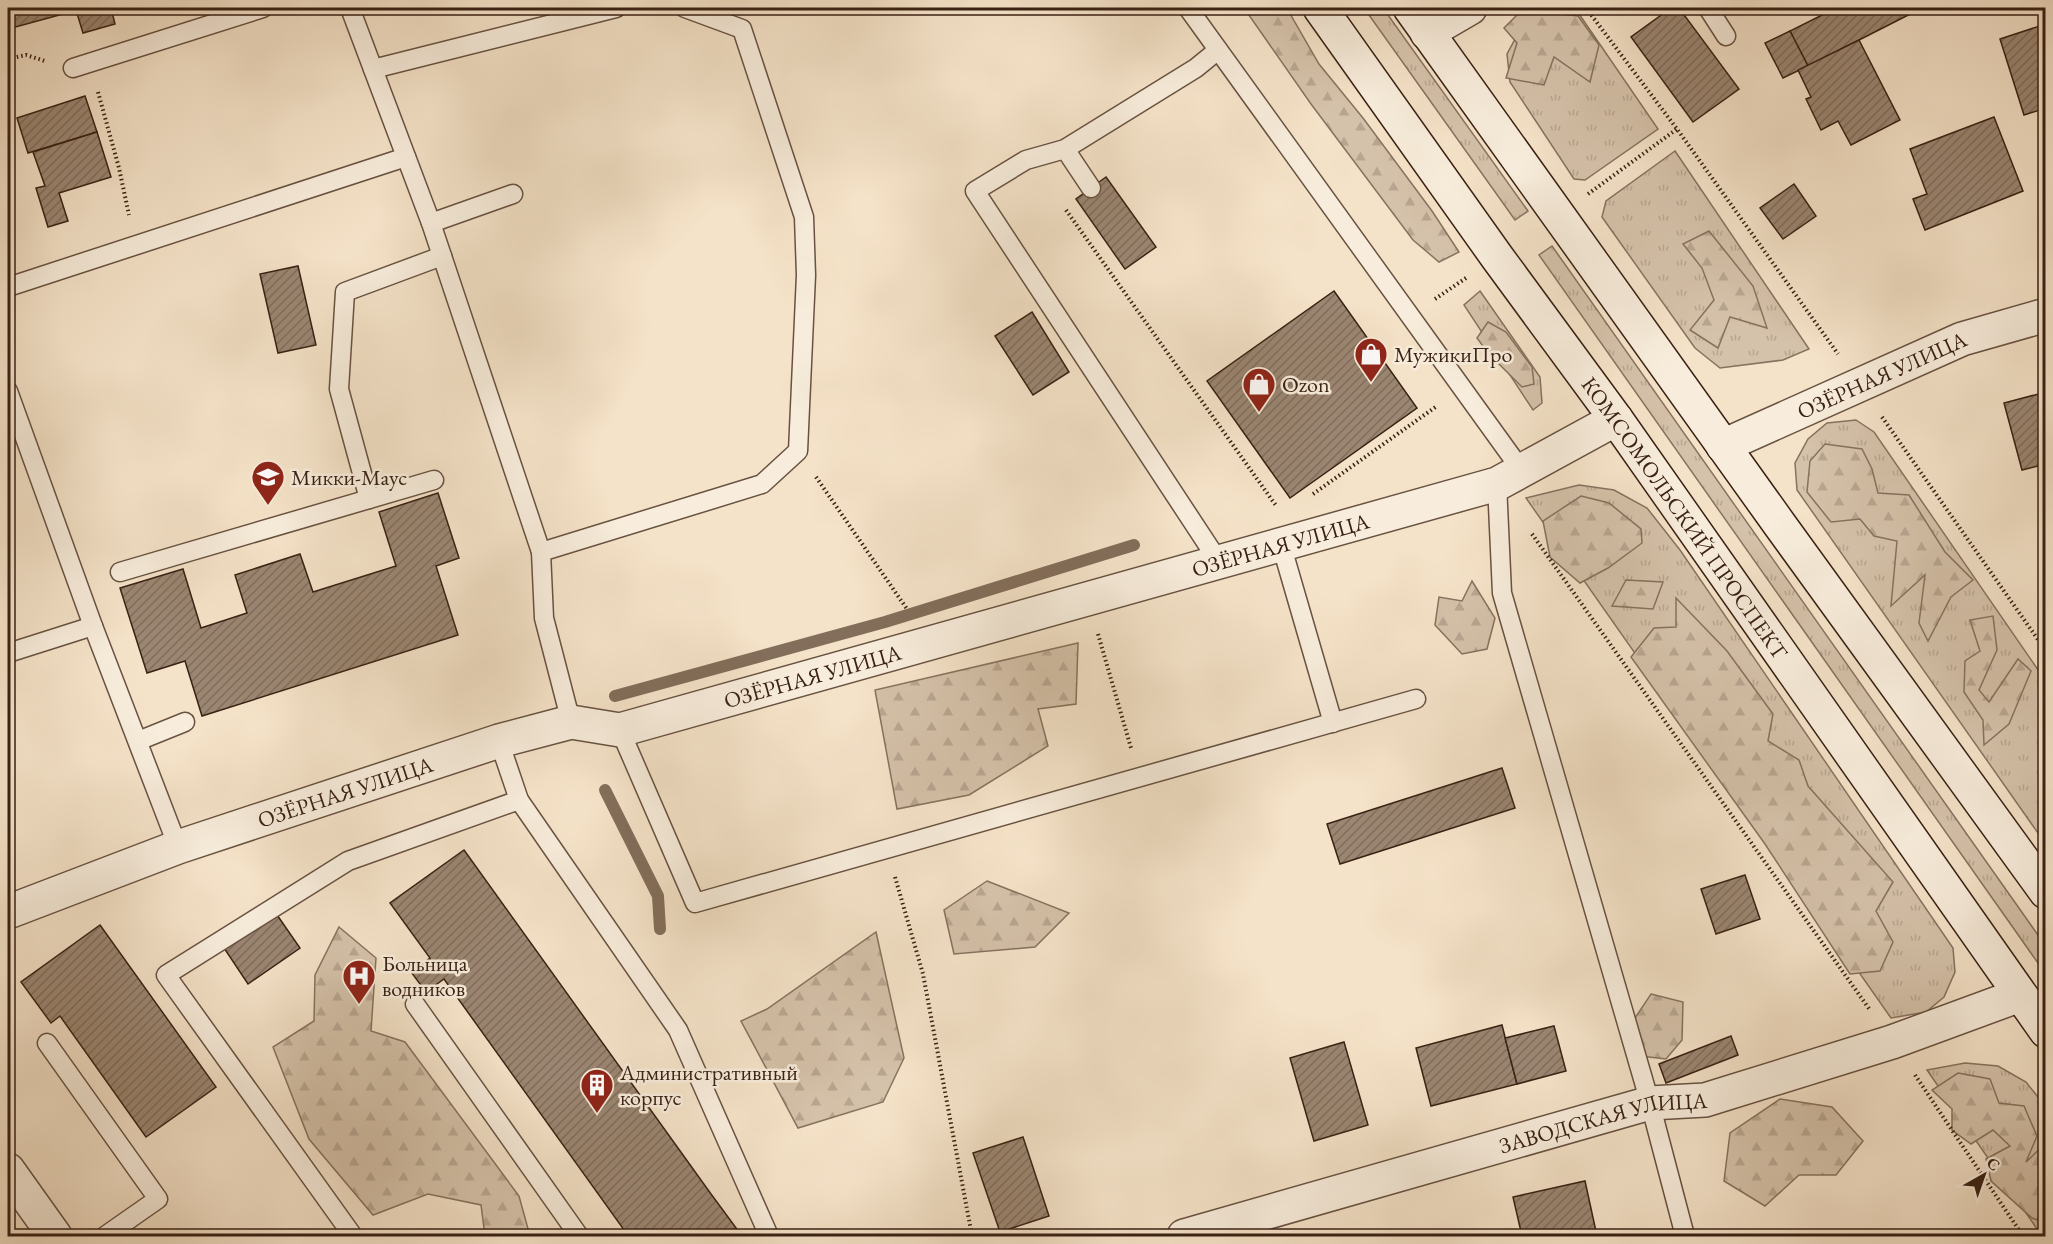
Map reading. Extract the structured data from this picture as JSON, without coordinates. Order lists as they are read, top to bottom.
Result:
{
  "streets": {
    "street": ["ОЗЁРНАЯ УЛИЦА", "КОМСОМОЛЬСКИЙ ПРОСПЕКТ", "ЗАВОДСКАЯ УЛИЦА"]
  },
  "crossings": [
    ["ОЗЁРНАЯ УЛИЦА", "КОМСОМОЛЬСКИЙ ПРОСПЕКТ"],
    ["КОМСОМОЛЬСКИЙ ПРОСПЕКТ", "ЗАВОДСКАЯ УЛИЦА"]
  ],
  "places": {
    "shop": ["МужикиПро", "Ozon"],
    "school or university": ["Микки-Маус"],
    "hospital": ["Больница водников"],
    "building": ["Административный корпус"]
  },
  "north": "top right"
}
